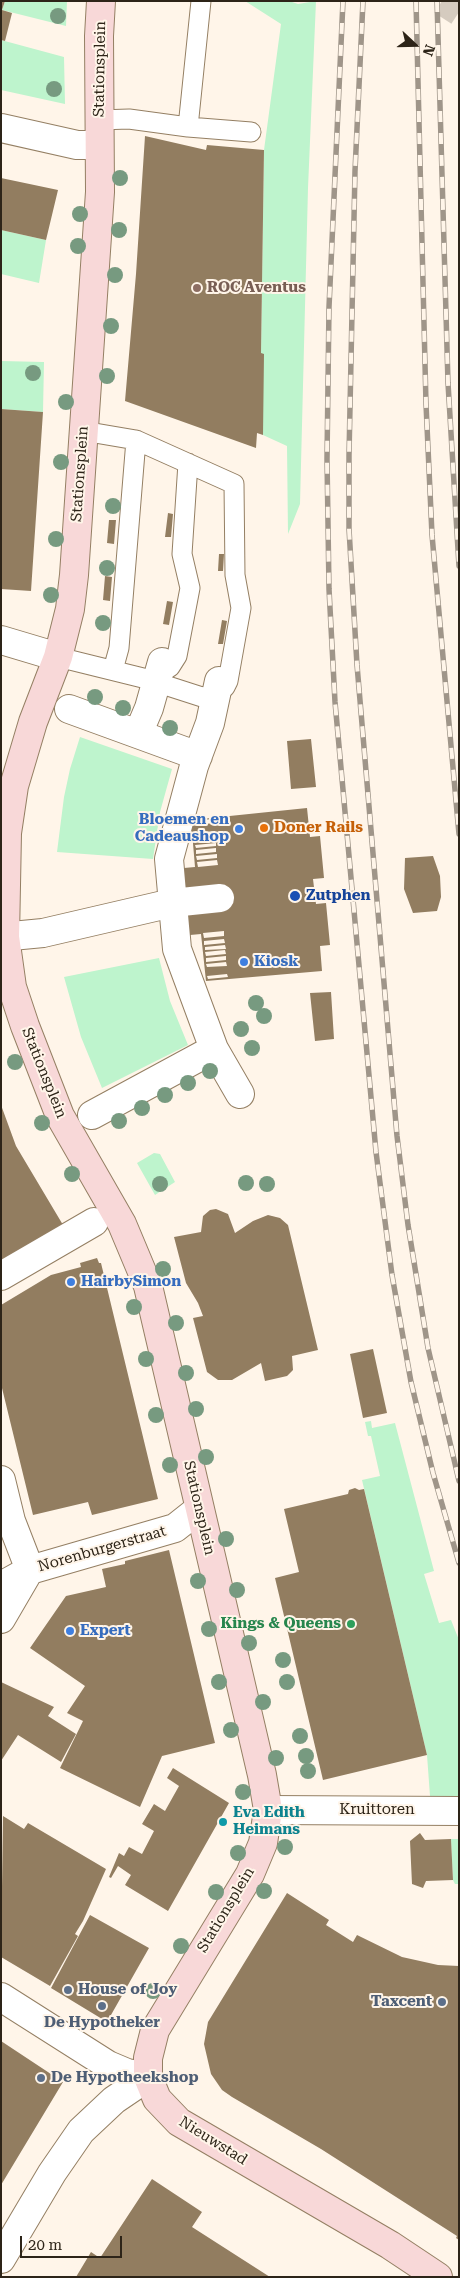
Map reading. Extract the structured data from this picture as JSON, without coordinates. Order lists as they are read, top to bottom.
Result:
{
  "streets": {
    "street": [
      "Stationsplein",
      "Norenburgerstraat",
      "Kruittoren",
      "Nieuwstad"
    ]
  },
  "crossings": [
    ["Stationsplein", "Norenburgerstraat"],
    ["Stationsplein", "Kruittoren"],
    ["Stationsplein", "Nieuwstad"]
  ],
  "places": [
    "ROC Aventus",
    "Doner Rails",
    "Bloemen en Cadeaushop",
    "Zutphen",
    "Kiosk",
    "HairbySimon",
    "Kings & Queens",
    "Expert",
    "Eva Edith Heimans",
    "House of Joy",
    "Taxcent",
    "De Hypotheker",
    "De Hypotheekshop"
  ],
  "scale_bar": "20 m",
  "north": "right"
}
